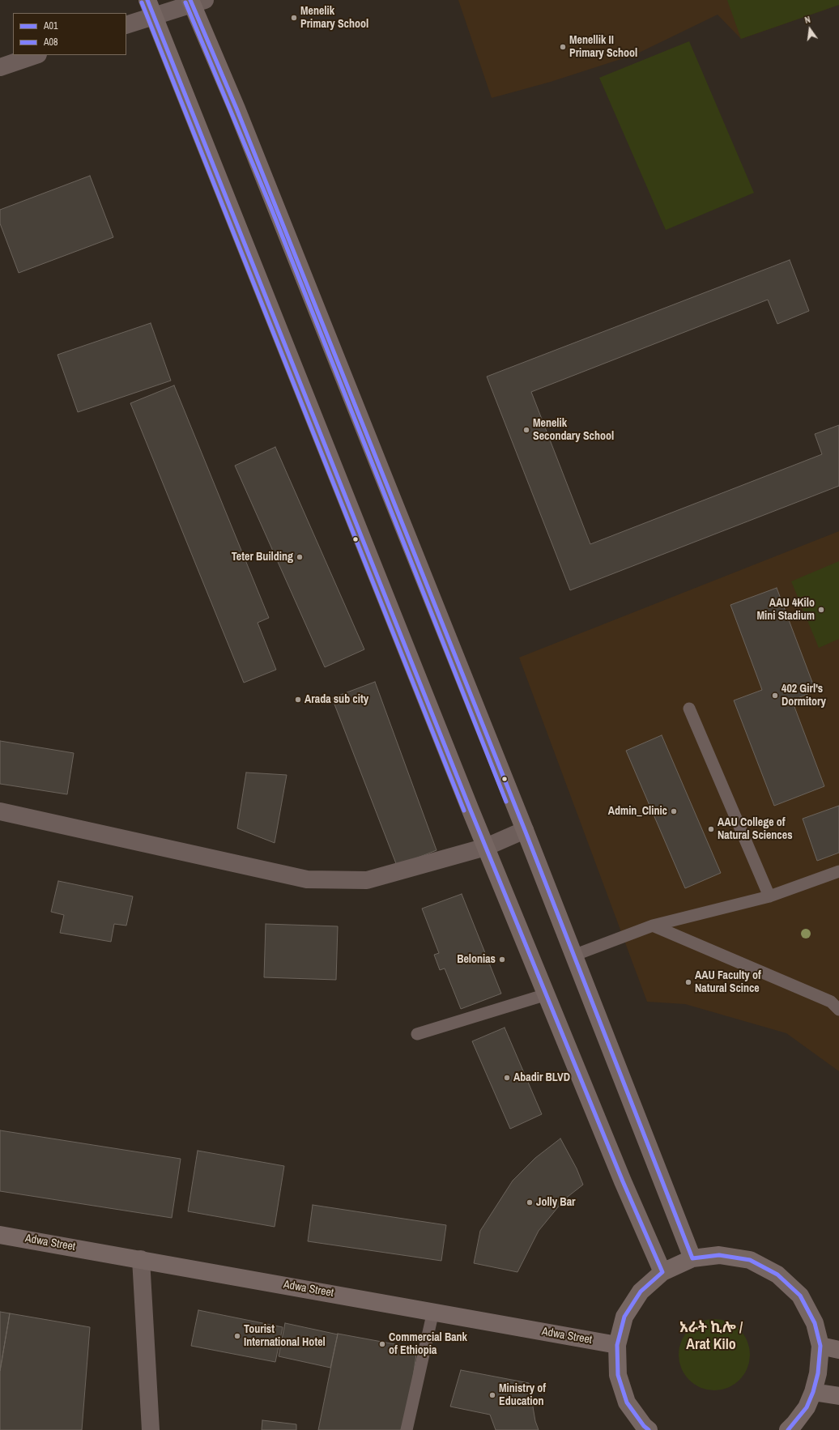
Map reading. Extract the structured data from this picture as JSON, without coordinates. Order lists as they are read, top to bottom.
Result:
{
  "streets": {
    "main road": ["Adwa Street"]
  },
  "districts": ["አራት ኪሎ / Arat Kilo"],
  "places": [
    "Menelik Primary School",
    "Menellik II Primary School",
    "Menelik Secondary School",
    "Teter Building",
    "AAU 4Kilo Mini Stadium",
    "402 Girl's Dormitory",
    "Arada sub city",
    "Admin_Clinic",
    "AAU College of Natural Sciences",
    "Belonias",
    "AAU Faculty of Natural Scince",
    "Abadir BLVD",
    "Jolly Bar",
    "Tourist International Hotel",
    "Commercial Bank of Ethiopia",
    "Ministry of Education"
  ],
  "lines": ["transit line A01", "transit line A08"],
  "legend": ["A01", "A08"],
  "north": "top"
}
